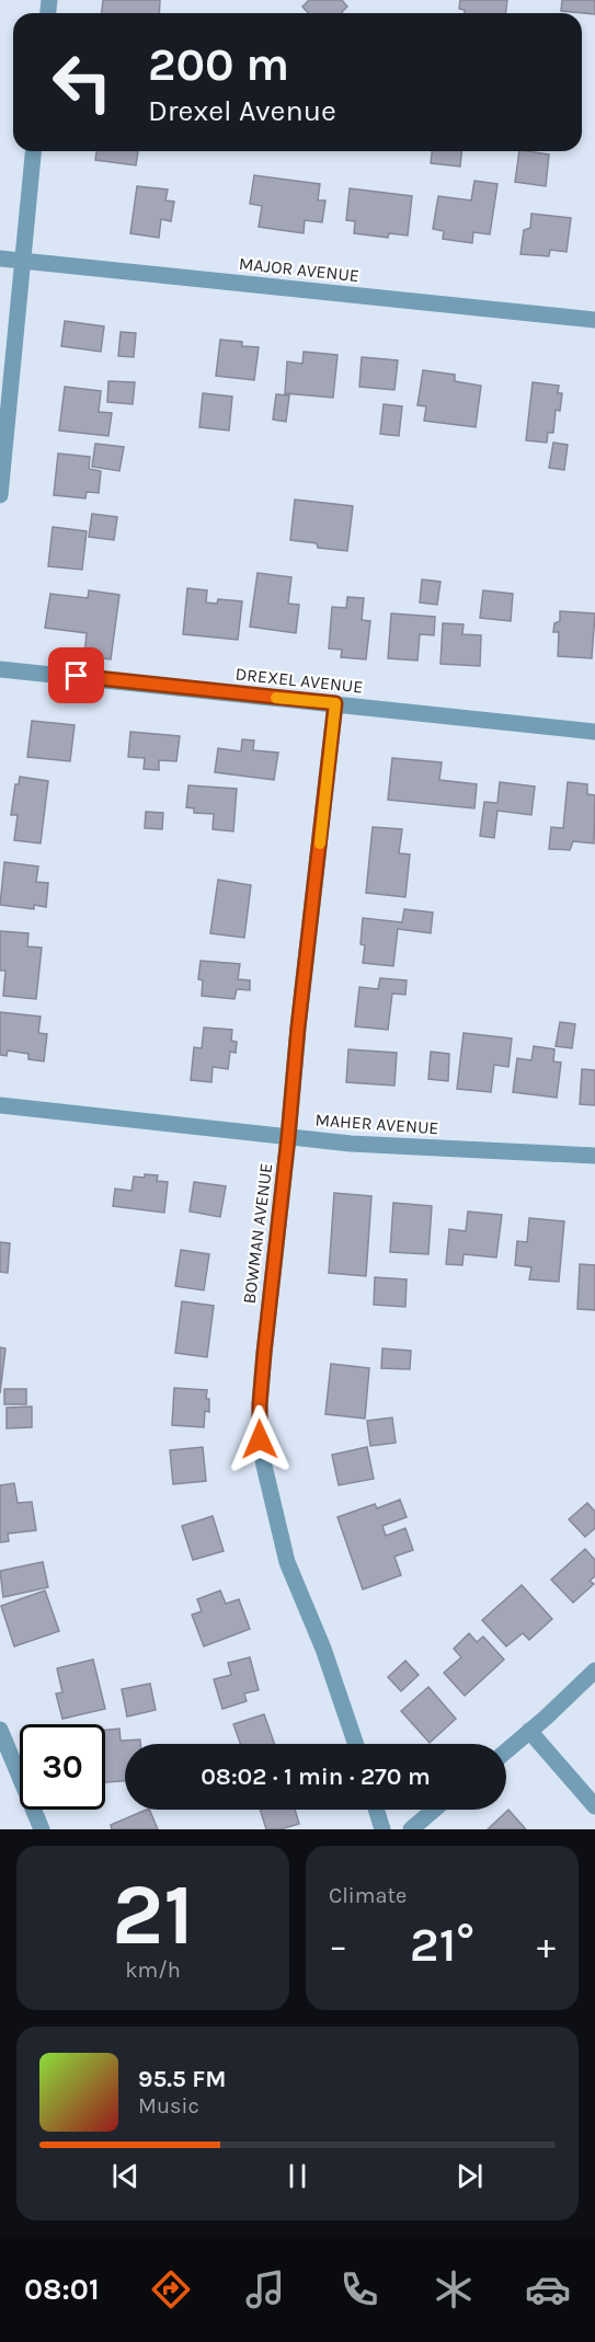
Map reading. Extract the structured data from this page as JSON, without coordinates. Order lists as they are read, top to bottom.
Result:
{
  "streets": {
    "street": [
      "MAJOR AVENUE",
      "DREXEL AVENUE",
      "MAHER AVENUE",
      "BOWMAN AVENUE"
    ]
  },
  "crossings": [
    ["DREXEL AVENUE", "BOWMAN AVENUE"],
    ["MAHER AVENUE", "BOWMAN AVENUE"]
  ],
  "page": {
    "turn": ["200 m", "Drexel Avenue"],
    "limit": "30",
    "trip": "08:02 · 1 min · 270 m",
    "tile": [
      ["21", "km/h"],
      "Climate"
    ],
    "heat": ["−", "21°", "+"],
    "song": ["95.5 FM", "Music"],
    "tabs": "08:01"
  }
}
